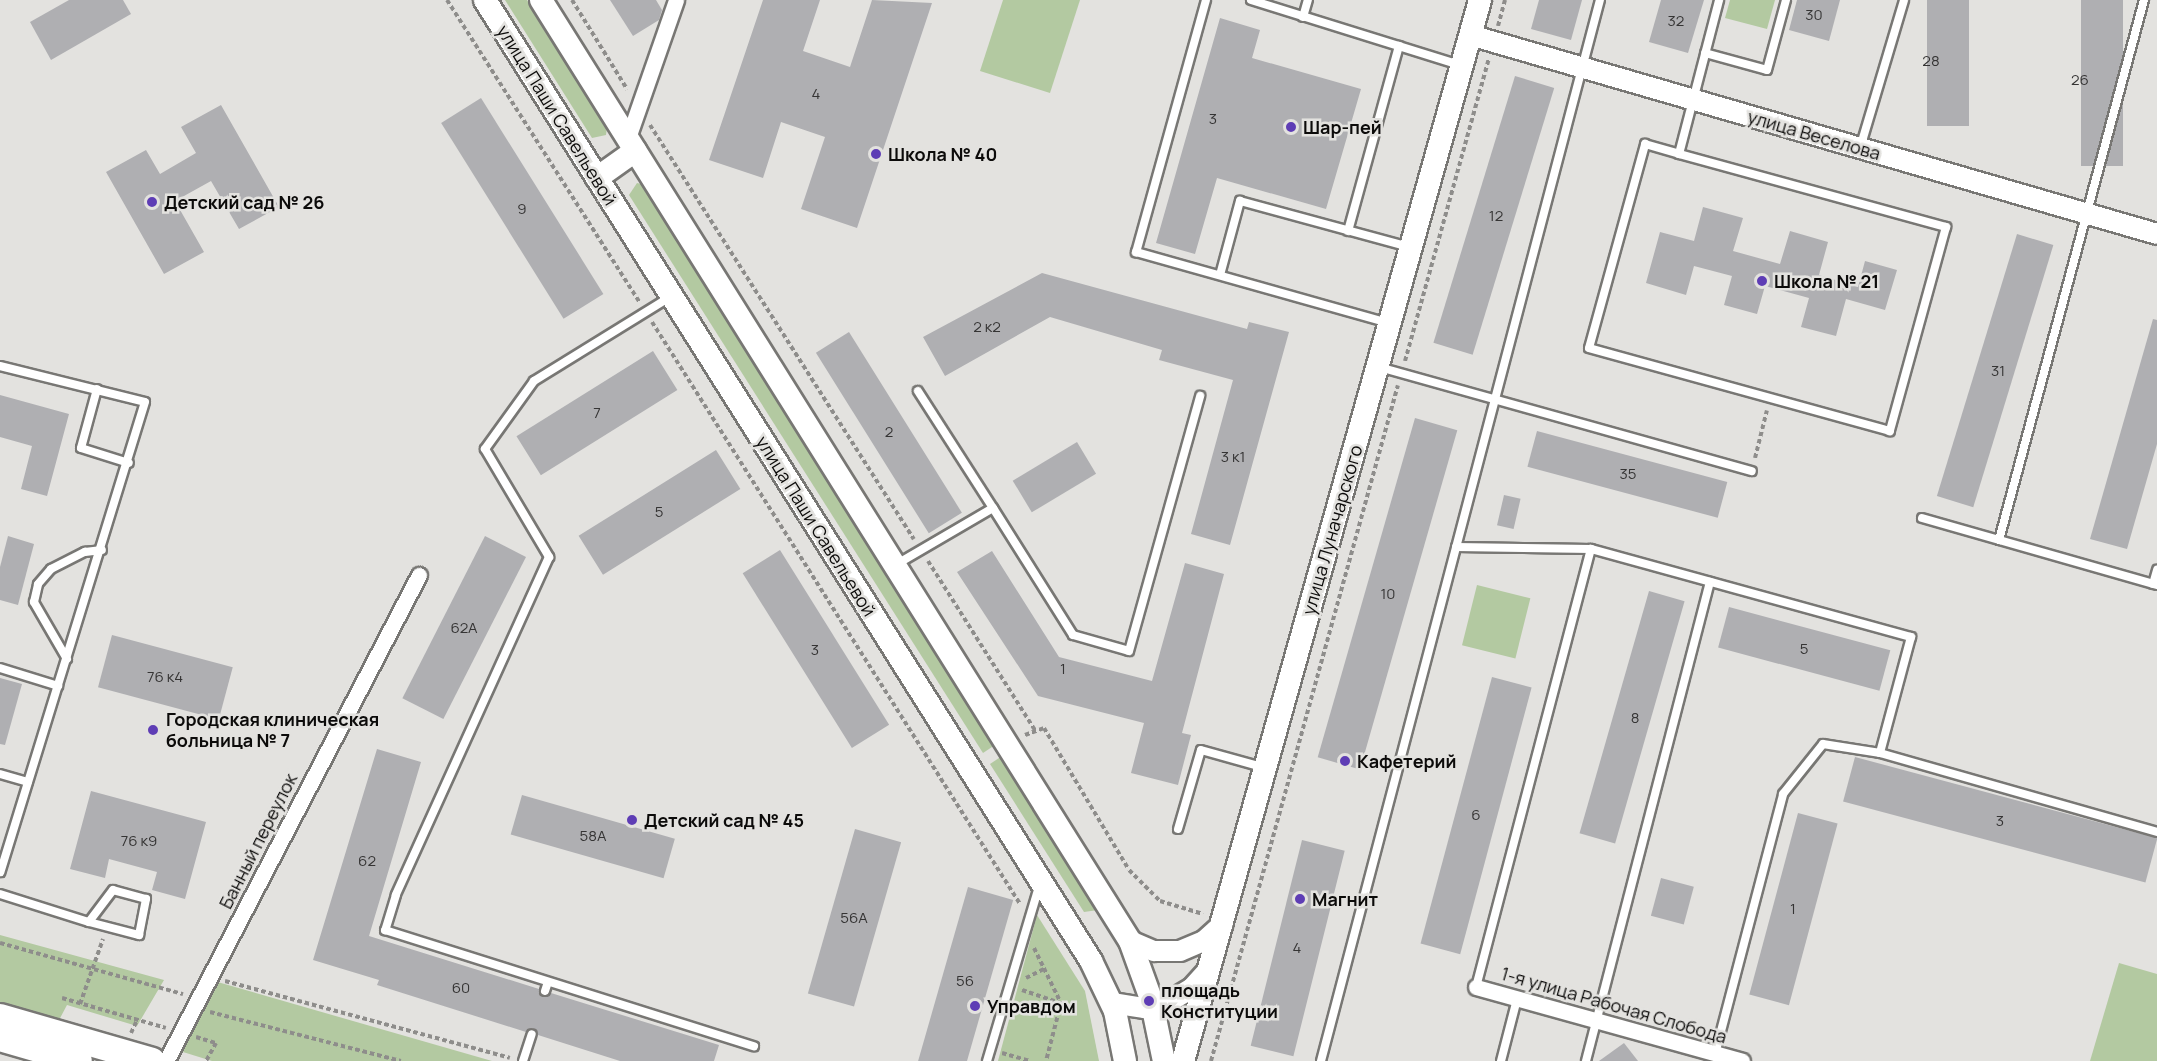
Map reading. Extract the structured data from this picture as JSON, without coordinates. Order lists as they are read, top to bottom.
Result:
{
  "streets": {
    "main road": ["улица Паши Савельевой", "улица Луначарского"],
    "street": ["улица Веселова", "Банный переулок", "1-я улица Рабочая Слобода"]
  },
  "crossings": [
    ["улица Веселова", "улица Луначарского"]
  ],
  "places": [
    "Шар-пей",
    "Школа № 40",
    "Детский сад № 26",
    "Школа № 21",
    "Городская клиническая больница № 7",
    "Кафетерий",
    "Детский сад № 45",
    "Магнит",
    "площадь Конституции",
    "Управдом"
  ],
  "house_numbers": [
    "30",
    "32",
    "28",
    "26",
    "4",
    "3",
    "9",
    "12",
    "2 к2",
    "31",
    "7",
    "2",
    "3 к1",
    "35",
    "5",
    "10",
    "62А",
    "5",
    "3",
    "1",
    "76 к4",
    "8",
    "6",
    "3",
    "58А",
    "76 к9",
    "62",
    "1",
    "56А",
    "4",
    "56",
    "60"
  ]
}
